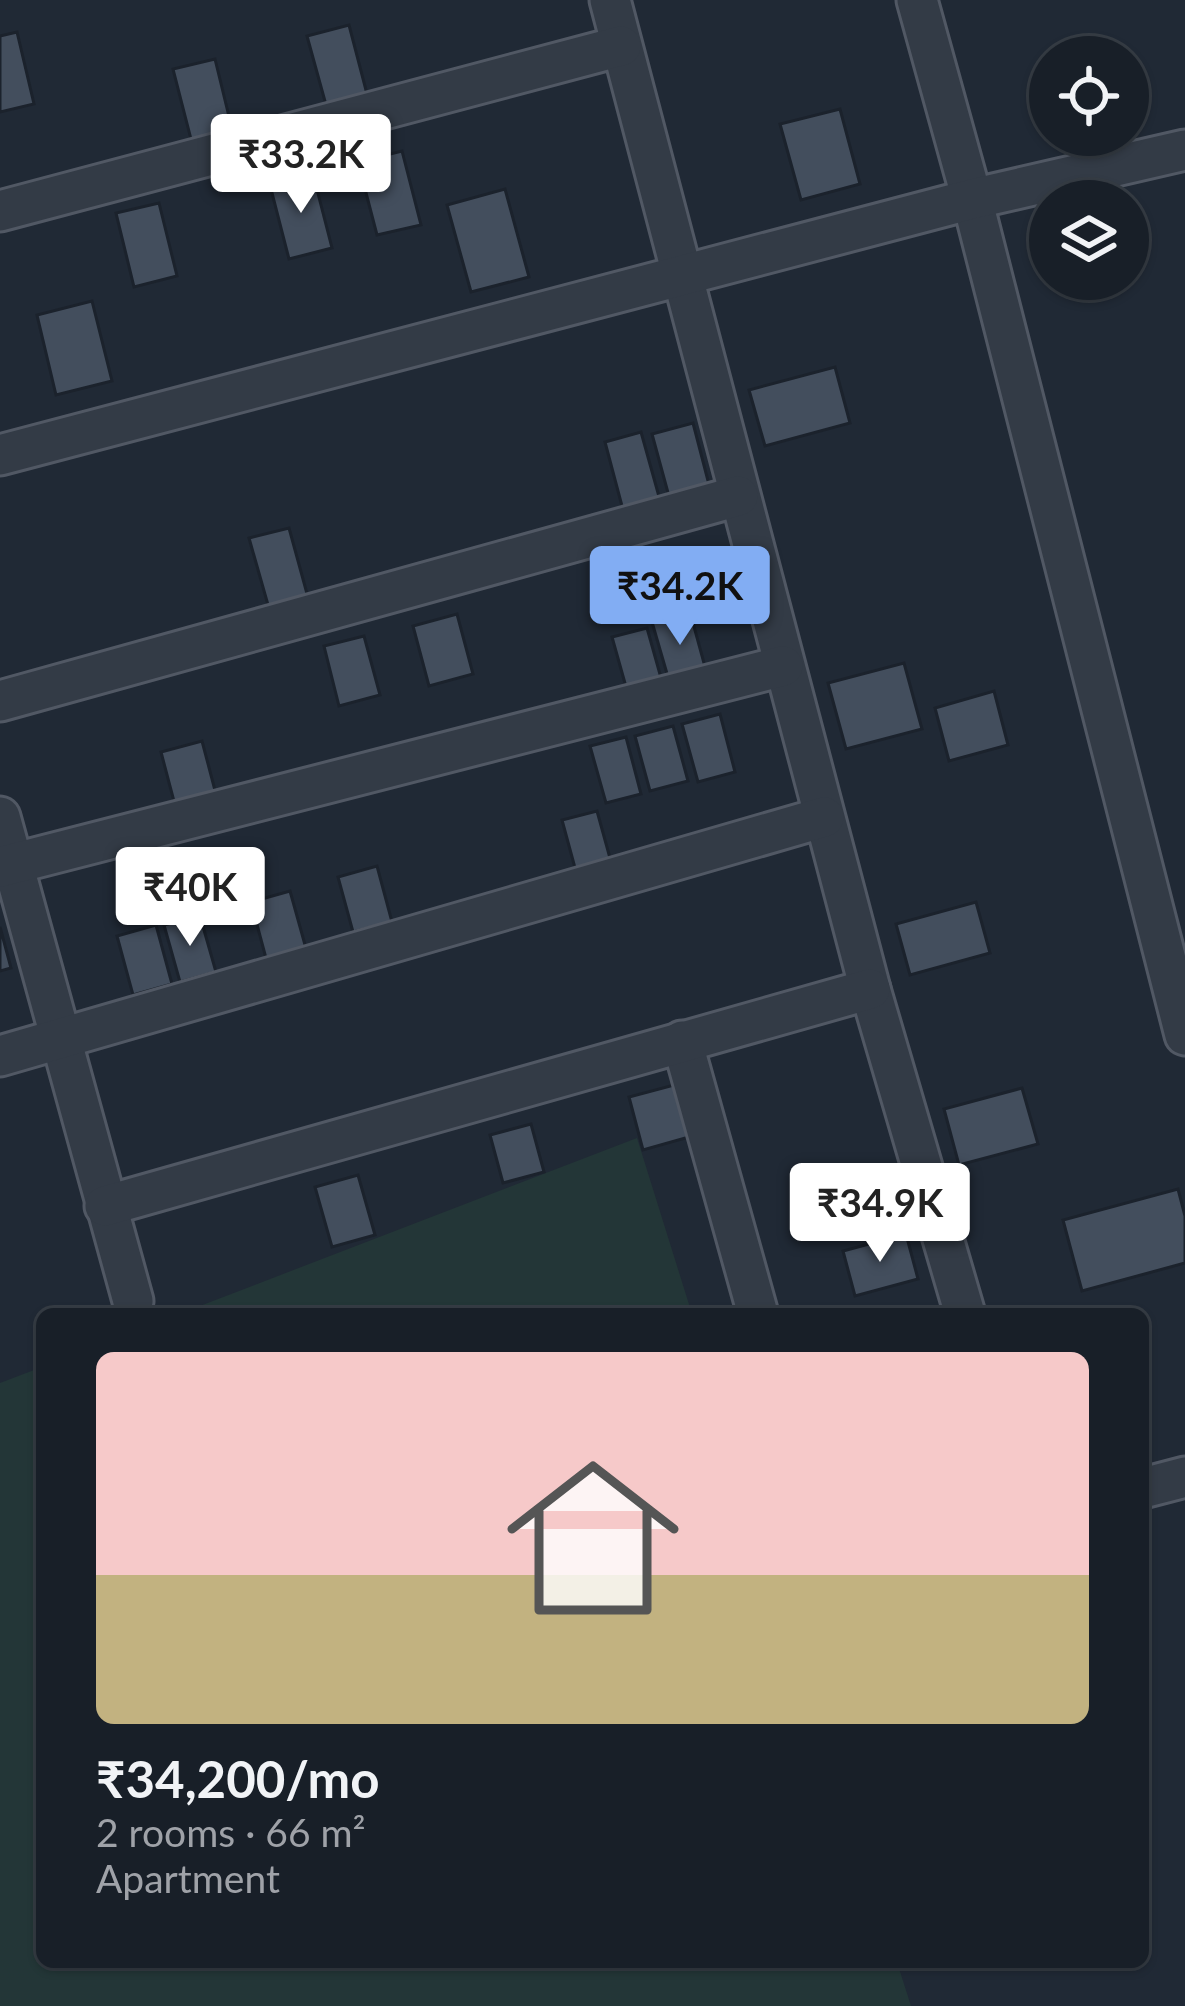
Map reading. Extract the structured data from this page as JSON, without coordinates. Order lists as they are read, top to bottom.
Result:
{
  "page": {
    "price": [
      "₹33.2K",
      "₹34.2K",
      "₹40K",
      "₹34.9K"
    ],
    "list": [
      {
        "name": "₹34,200/mo",
        "note": "2 rooms · 66 m² · Apartment"
      }
    ]
  }
}
